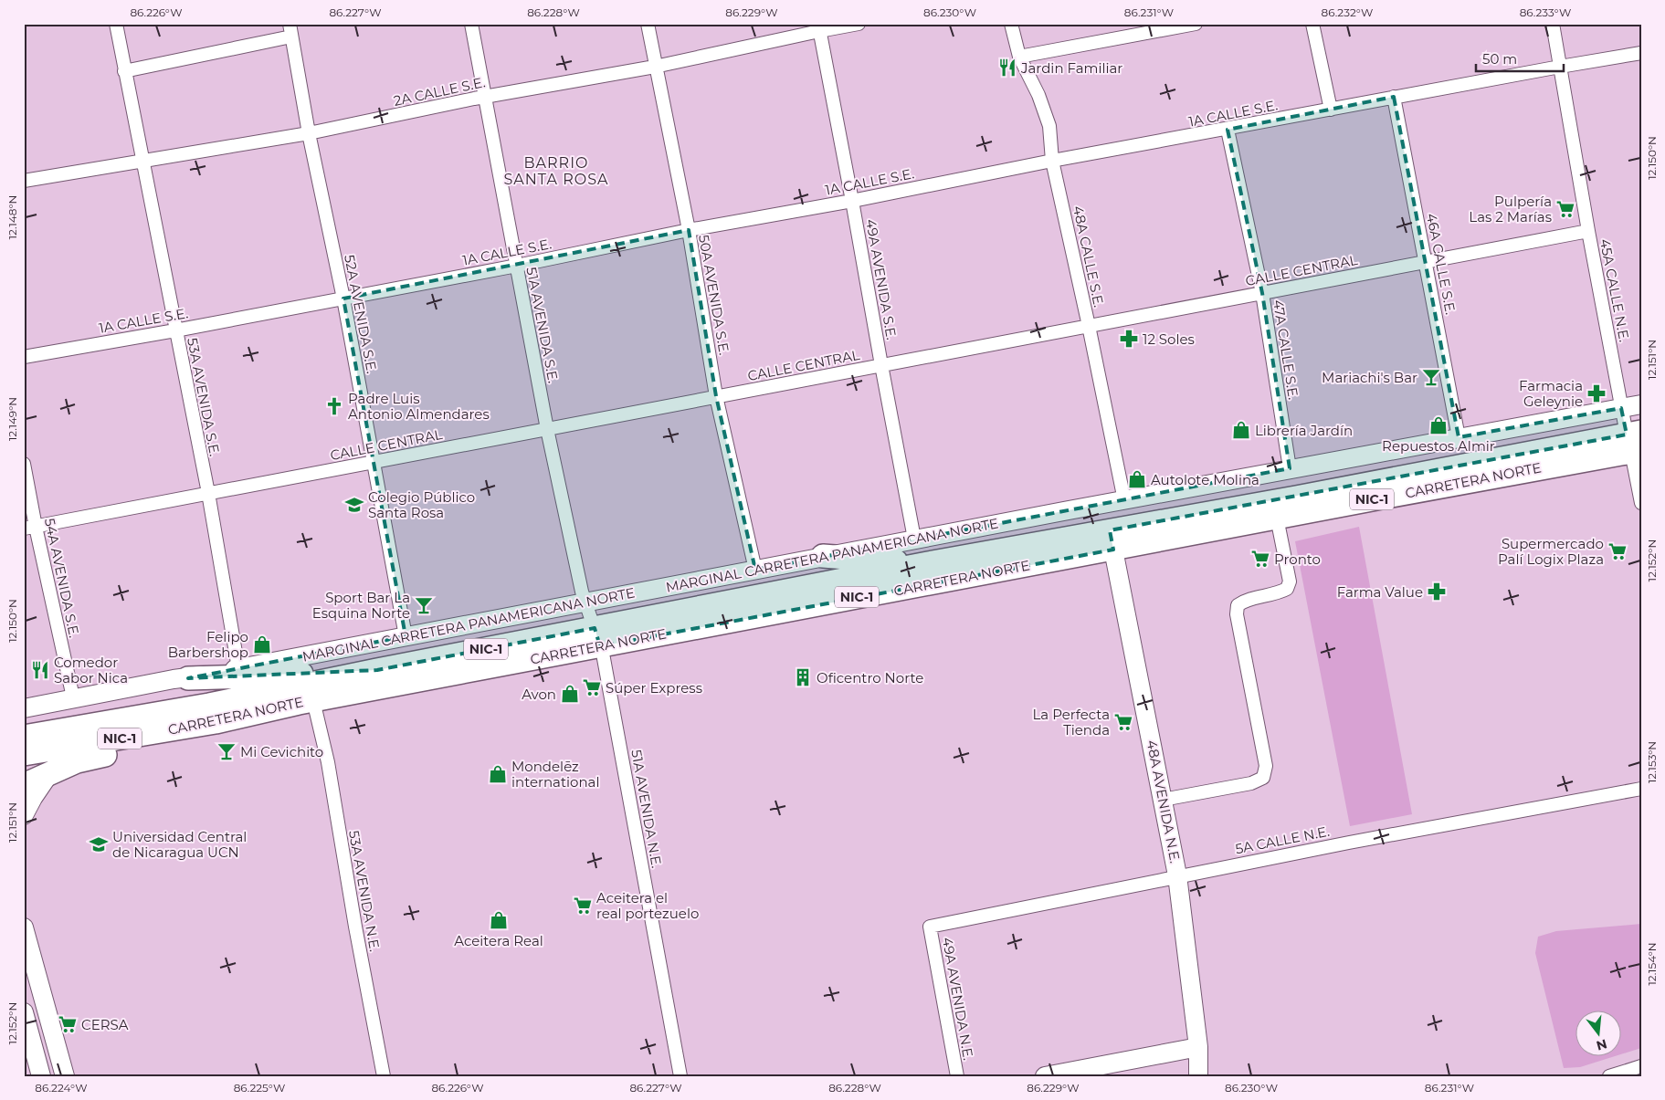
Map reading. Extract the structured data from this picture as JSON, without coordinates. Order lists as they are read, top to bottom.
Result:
{
  "streets": {
    "highway": ["CARRETERA NORTE", "NIC-1"],
    "street": [
      "2A CALLE S.E.",
      "1A CALLE S.E.",
      "48A CALLE S.E.",
      "46A CALLE S.E.",
      "CALLE CENTRAL",
      "49A AVENIDA S.E.",
      "45A CALLE N.E.",
      "50A AVENIDA S.E.",
      "52A AVENIDA S.E.",
      "51A AVENIDA S.E.",
      "47A CALLE S.E.",
      "53A AVENIDA S.E.",
      "MARGINAL CARRETERA PANAMERICANA NORTE",
      "54A AVENIDA S.E.",
      "48A AVENIDA N.E.",
      "51A AVENIDA N.E.",
      "5A CALLE N.E.",
      "53A AVENIDA N.E.",
      "49A AVENIDA N.E."
    ]
  },
  "crossings": [
    ["2A CALLE S.E.", "49A AVENIDA S.E."],
    ["2A CALLE S.E.", "50A AVENIDA S.E."],
    ["2A CALLE S.E.", "52A AVENIDA S.E."],
    ["2A CALLE S.E.", "51A AVENIDA S.E."],
    ["2A CALLE S.E.", "53A AVENIDA S.E."],
    ["1A CALLE S.E.", "48A CALLE S.E."],
    ["1A CALLE S.E.", "46A CALLE S.E."],
    ["1A CALLE S.E.", "49A AVENIDA S.E."],
    ["1A CALLE S.E.", "45A CALLE N.E."],
    ["1A CALLE S.E.", "50A AVENIDA S.E."],
    ["1A CALLE S.E.", "52A AVENIDA S.E."],
    ["1A CALLE S.E.", "51A AVENIDA S.E."],
    ["1A CALLE S.E.", "47A CALLE S.E."],
    ["1A CALLE S.E.", "53A AVENIDA S.E."],
    ["48A CALLE S.E.", "CALLE CENTRAL"],
    ["48A CALLE S.E.", "MARGINAL CARRETERA PANAMERICANA NORTE"],
    ["46A CALLE S.E.", "CALLE CENTRAL"],
    ["46A CALLE S.E.", "MARGINAL CARRETERA PANAMERICANA NORTE"],
    ["CALLE CENTRAL", "49A AVENIDA S.E."],
    ["CALLE CENTRAL", "45A CALLE N.E."],
    ["CALLE CENTRAL", "50A AVENIDA S.E."],
    ["CALLE CENTRAL", "52A AVENIDA S.E."],
    ["CALLE CENTRAL", "51A AVENIDA S.E."],
    ["CALLE CENTRAL", "47A CALLE S.E."],
    ["CALLE CENTRAL", "53A AVENIDA S.E."],
    ["CALLE CENTRAL", "54A AVENIDA S.E."],
    ["49A AVENIDA S.E.", "MARGINAL CARRETERA PANAMERICANA NORTE"],
    ["45A CALLE N.E.", "CARRETERA NORTE"],
    ["45A CALLE N.E.", "MARGINAL CARRETERA PANAMERICANA NORTE"],
    ["50A AVENIDA S.E.", "MARGINAL CARRETERA PANAMERICANA NORTE"],
    ["52A AVENIDA S.E.", "MARGINAL CARRETERA PANAMERICANA NORTE"],
    ["51A AVENIDA S.E.", "MARGINAL CARRETERA PANAMERICANA NORTE"],
    ["51A AVENIDA S.E.", "51A AVENIDA N.E."],
    ["47A CALLE S.E.", "MARGINAL CARRETERA PANAMERICANA NORTE"],
    ["53A AVENIDA S.E.", "MARGINAL CARRETERA PANAMERICANA NORTE"],
    ["CARRETERA NORTE", "48A AVENIDA N.E."],
    ["CARRETERA NORTE", "51A AVENIDA N.E."],
    ["MARGINAL CARRETERA PANAMERICANA NORTE", "54A AVENIDA S.E."],
    ["MARGINAL CARRETERA PANAMERICANA NORTE", "51A AVENIDA N.E."],
    ["48A AVENIDA N.E.", "5A CALLE N.E."],
    ["5A CALLE N.E.", "49A AVENIDA N.E."]
  ],
  "districts": ["BARRIO SANTA ROSA"],
  "places": {
    "restaurant": ["Jardin Familiar", "Comedor Sabor Nica"],
    "supermarket": [
      "Pulpería Las 2 Marías",
      "Supermercado Palí Logix Plaza",
      "Pronto",
      "Súper Express",
      "La Perfecta Tienda",
      "Aceitera el real portezuelo",
      "CERSA"
    ],
    "pharmacy": ["12 Soles", "Farmacia Geleynie", "Farma Value"],
    "bar": ["Mariachi's Bar", "Sport Bar La Esquina Norte", "Mi Cevichito"],
    "church": ["Padre Luis Antonio Almendares"],
    "shop": [
      "Repuestos Almir",
      "Librería Jardín",
      "Autolote Molina",
      "Felipo Barbershop",
      "Avon",
      "Mondelēz international",
      "Aceitera Real"
    ],
    "school or university": ["Colegio Público Santa Rosa", "Universidad Central de Nicaragua UCN"],
    "building": ["Oficentro Norte"]
  },
  "scale_bar": "50 m",
  "north": "bottom",
  "coordinates": [
    "86.226°W",
    "86.227°W",
    "86.228°W",
    "86.229°W",
    "86.230°W",
    "86.231°W",
    "86.232°W",
    "86.233°W",
    "12.150°N",
    "12.148°N",
    "12.151°N",
    "12.149°N",
    "12.152°N",
    "12.153°N",
    "12.154°N",
    "86.224°W",
    "86.225°W"
  ]
}
